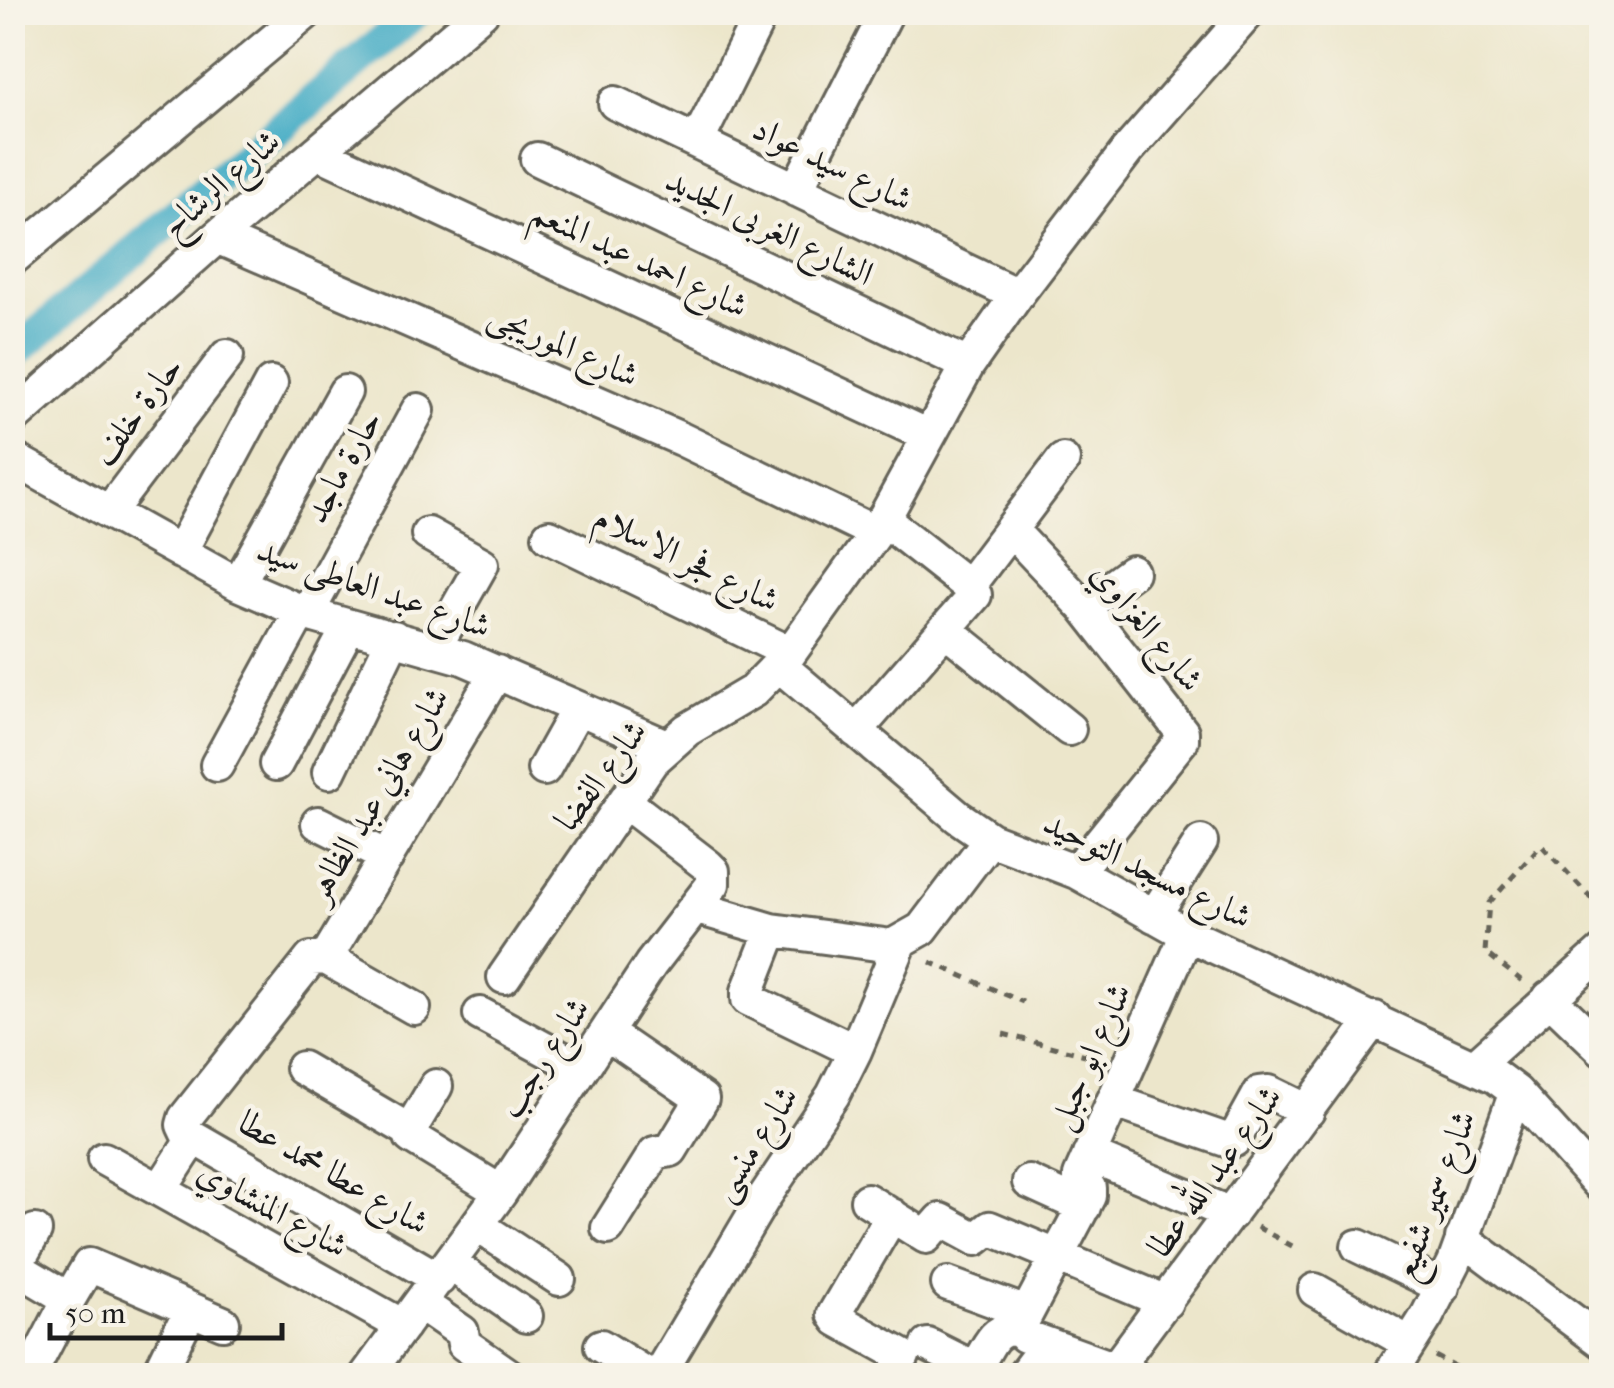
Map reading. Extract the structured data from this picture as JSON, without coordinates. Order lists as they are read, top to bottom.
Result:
{
  "streets": {
    "street": [
      "شارع سيد عواد",
      "شارع الرشاح",
      "الشارع الغربى الجديد",
      "شارع احمد عبد المنعم",
      "شارع الموريجى",
      "حارة خلف",
      "حارة ماجد",
      "شارع فجر الاسلام",
      "شارع عبد العاطى سيد",
      "شارع الغزاوي",
      "شارع الفضا",
      "شارع هاني عبد الظاهر",
      "شارع مسجد التوحيد",
      "شارع ابو جبل",
      "شارع رجب",
      "شارع منسى",
      "شارع عبد الله عطا",
      "شارع عطا محمد عطا",
      "شارع سمير شفيع",
      "شارع المنشاوي"
    ]
  },
  "crossings": [
    ["شارع الرشاح", "شارع احمد عبد المنعم"],
    ["شارع الرشاح", "شارع الموريجى"],
    ["حارة خلف", "شارع عبد العاطى سيد"],
    ["حارة ماجد", "شارع عبد العاطى سيد"],
    ["شارع فجر الاسلام", "شارع الفضا"],
    ["شارع فجر الاسلام", "شارع مسجد التوحيد"],
    ["شارع عبد العاطى سيد", "شارع الفضا"],
    ["شارع عبد العاطى سيد", "شارع هاني عبد الظاهر"],
    ["شارع الغزاوي", "شارع مسجد التوحيد"],
    ["شارع الفضا", "شارع مسجد التوحيد"],
    ["شارع الفضا", "شارع رجب"],
    ["شارع مسجد التوحيد", "شارع ابو جبل"],
    ["شارع مسجد التوحيد", "شارع عبد الله عطا"],
    ["شارع مسجد التوحيد", "شارع سمير شفيع"],
    ["شارع رجب", "شارع عطا محمد عطا"],
    ["شارع رجب", "شارع المنشاوي"],
    ["شارع عطا محمد عطا", "شارع المنشاوي"]
  ],
  "scale_bar": "50 m"
}
